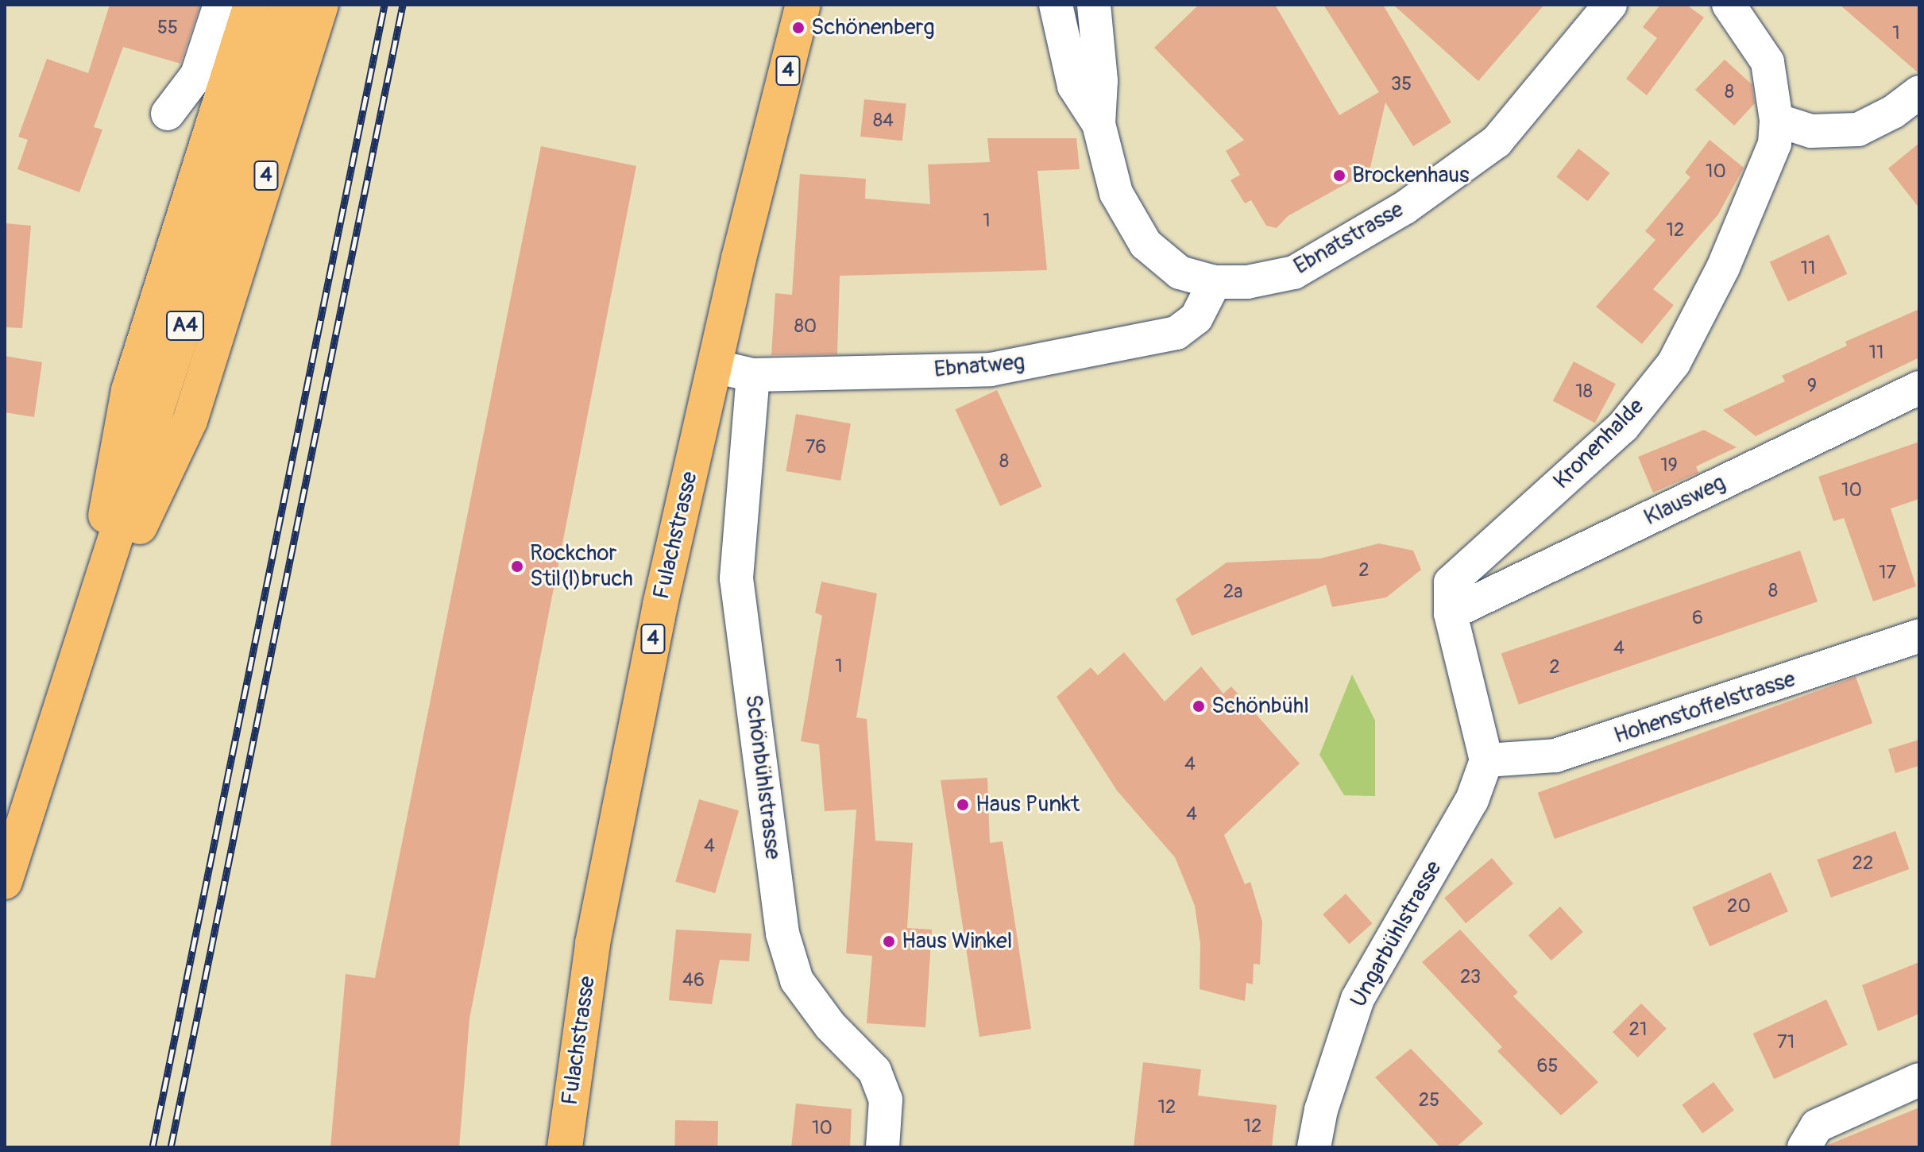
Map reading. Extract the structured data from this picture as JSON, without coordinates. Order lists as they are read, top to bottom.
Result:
{
  "streets": {
    "main road": ["4", "A4", "Fulachstrasse"],
    "street": [
      "Ebnatstrasse",
      "Ebnatweg",
      "Kronenhalde",
      "Klausweg",
      "Hohenstoffelstrasse",
      "Schönbühlstrasse",
      "Ungarbühlstrasse"
    ]
  },
  "crossings": [
    ["4", "A4"],
    ["Ebnatstrasse", "Ebnatweg"],
    ["Ebnatweg", "Fulachstrasse"],
    ["Ebnatweg", "Schönbühlstrasse"],
    ["Kronenhalde", "Klausweg"],
    ["Kronenhalde", "Hohenstoffelstrasse"],
    ["Kronenhalde", "Ungarbühlstrasse"],
    ["Hohenstoffelstrasse", "Ungarbühlstrasse"]
  ],
  "places": [
    "Schönenberg",
    "Brockenhaus",
    "Rockchor Stil(l)bruch",
    "Schönbühl",
    "Haus Punkt",
    "Haus Winkel"
  ],
  "house_numbers": [
    "55",
    "1",
    "35",
    "8",
    "84",
    "10",
    "1",
    "12",
    "11",
    "80",
    "11",
    "9",
    "18",
    "76",
    "8",
    "19",
    "10",
    "2",
    "17",
    "8",
    "2a",
    "6",
    "4",
    "1",
    "2",
    "4",
    "4",
    "4",
    "22",
    "20",
    "23",
    "46",
    "21",
    "71",
    "65",
    "25",
    "12",
    "12",
    "10"
  ]
}
